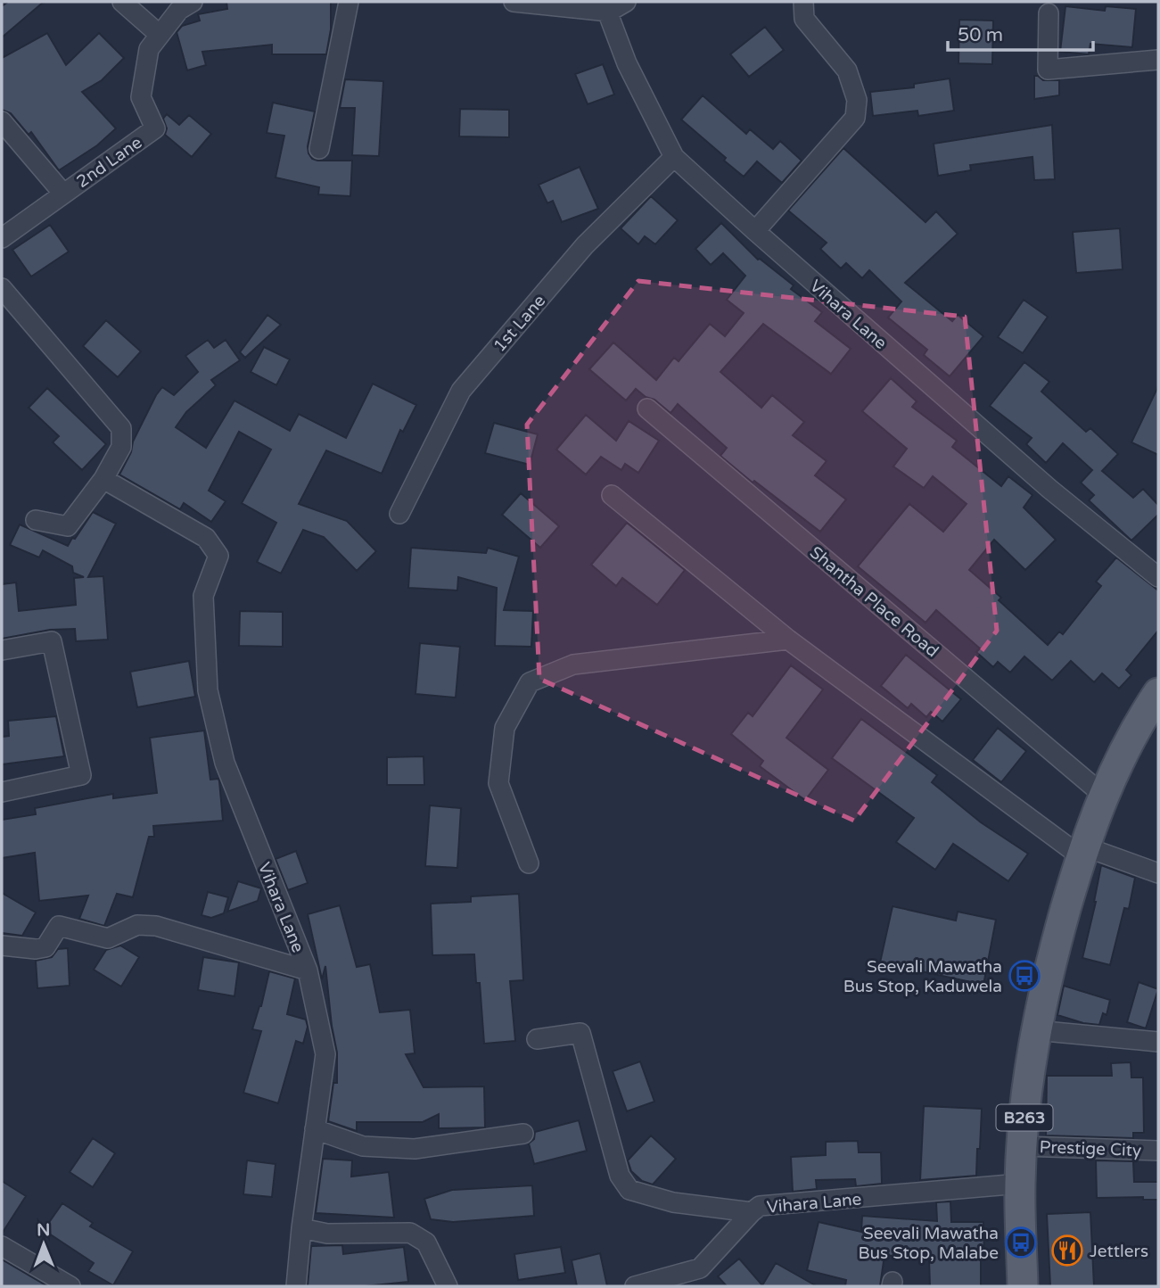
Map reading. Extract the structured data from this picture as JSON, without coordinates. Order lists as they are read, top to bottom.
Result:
{
  "streets": {
    "main road": ["B263"],
    "street": [
      "2nd Lane",
      "Vihara Lane",
      "1st Lane",
      "Shantha Place Road",
      "Prestige City"
    ]
  },
  "crossings": [
    ["Vihara Lane", "1st Lane"],
    ["Vihara Lane", "B263"],
    ["Shantha Place Road", "B263"],
    ["B263", "Prestige City"]
  ],
  "places": {
    "bus stop": ["Seevali Mawatha Bus Stop, Kaduwela", "Seevali Mawatha Bus Stop, Malabe"],
    "restaurant": ["Jettlers"]
  },
  "scale_bar": "50 m",
  "north": "top"
}
